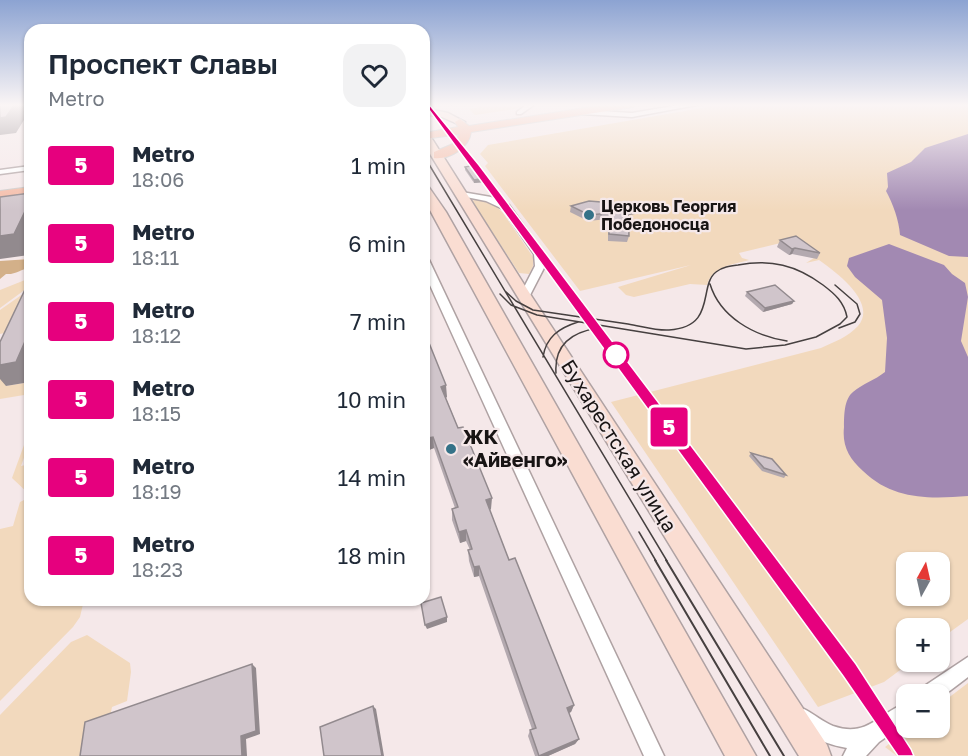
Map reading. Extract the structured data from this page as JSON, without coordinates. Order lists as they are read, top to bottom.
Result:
{
  "streets": {
    "main road": ["Бухарестская улица"]
  },
  "places": ["Церковь Георгия Победоносца", "ЖК «Айвенго»"],
  "lines": ["metro line 5"],
  "north": "top",
  "page": {
    "on_map": "5",
    "heading": ["Проспект Славы", "Metro"],
    "list": [
      {
        "mark": "5",
        "name": "Metro",
        "note": "18:06",
        "value": "1 min"
      },
      {
        "mark": "5",
        "name": "Metro",
        "note": "18:11",
        "value": "6 min"
      },
      {
        "mark": "5",
        "name": "Metro",
        "note": "18:12",
        "value": "7 min"
      },
      {
        "mark": "5",
        "name": "Metro",
        "note": "18:15",
        "value": "10 min"
      },
      {
        "mark": "5",
        "name": "Metro",
        "note": "18:19",
        "value": "14 min"
      },
      {
        "mark": "5",
        "name": "Metro",
        "note": "18:23",
        "value": "18 min"
      }
    ],
    "map_buttons": ["+", "−"]
  }
}
